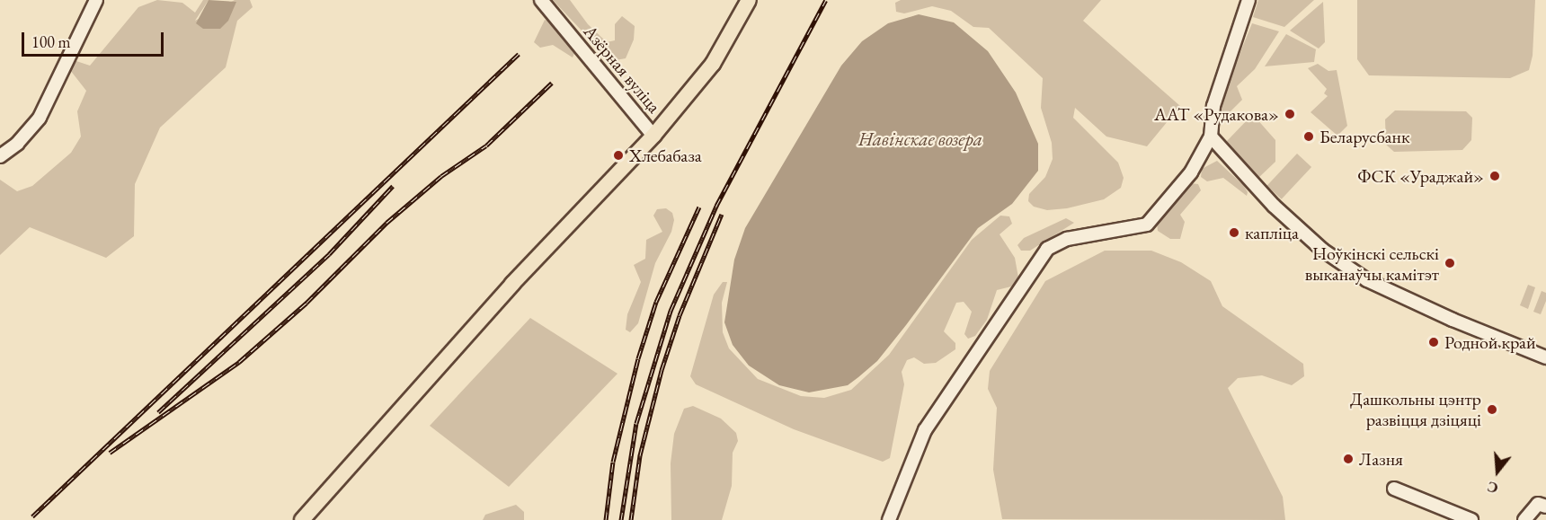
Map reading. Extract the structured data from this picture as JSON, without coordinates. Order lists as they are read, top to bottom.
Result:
{
  "streets": {
    "street": ["Азёрная вуліца"]
  },
  "water": ["Навінскае возера"],
  "places": [
    "ААТ «Рудакова»",
    "Беларусбанк",
    "Хлебабаза",
    "ФСК «Ураджай»",
    "капліца",
    "Ноўкінскі сельскі выканаўчы камітэт",
    "Родной край",
    "Дашкольны цэнтр развіцця дзіцяці",
    "Лазня"
  ],
  "scale_bar": "100 m",
  "north": "bottom"
}
